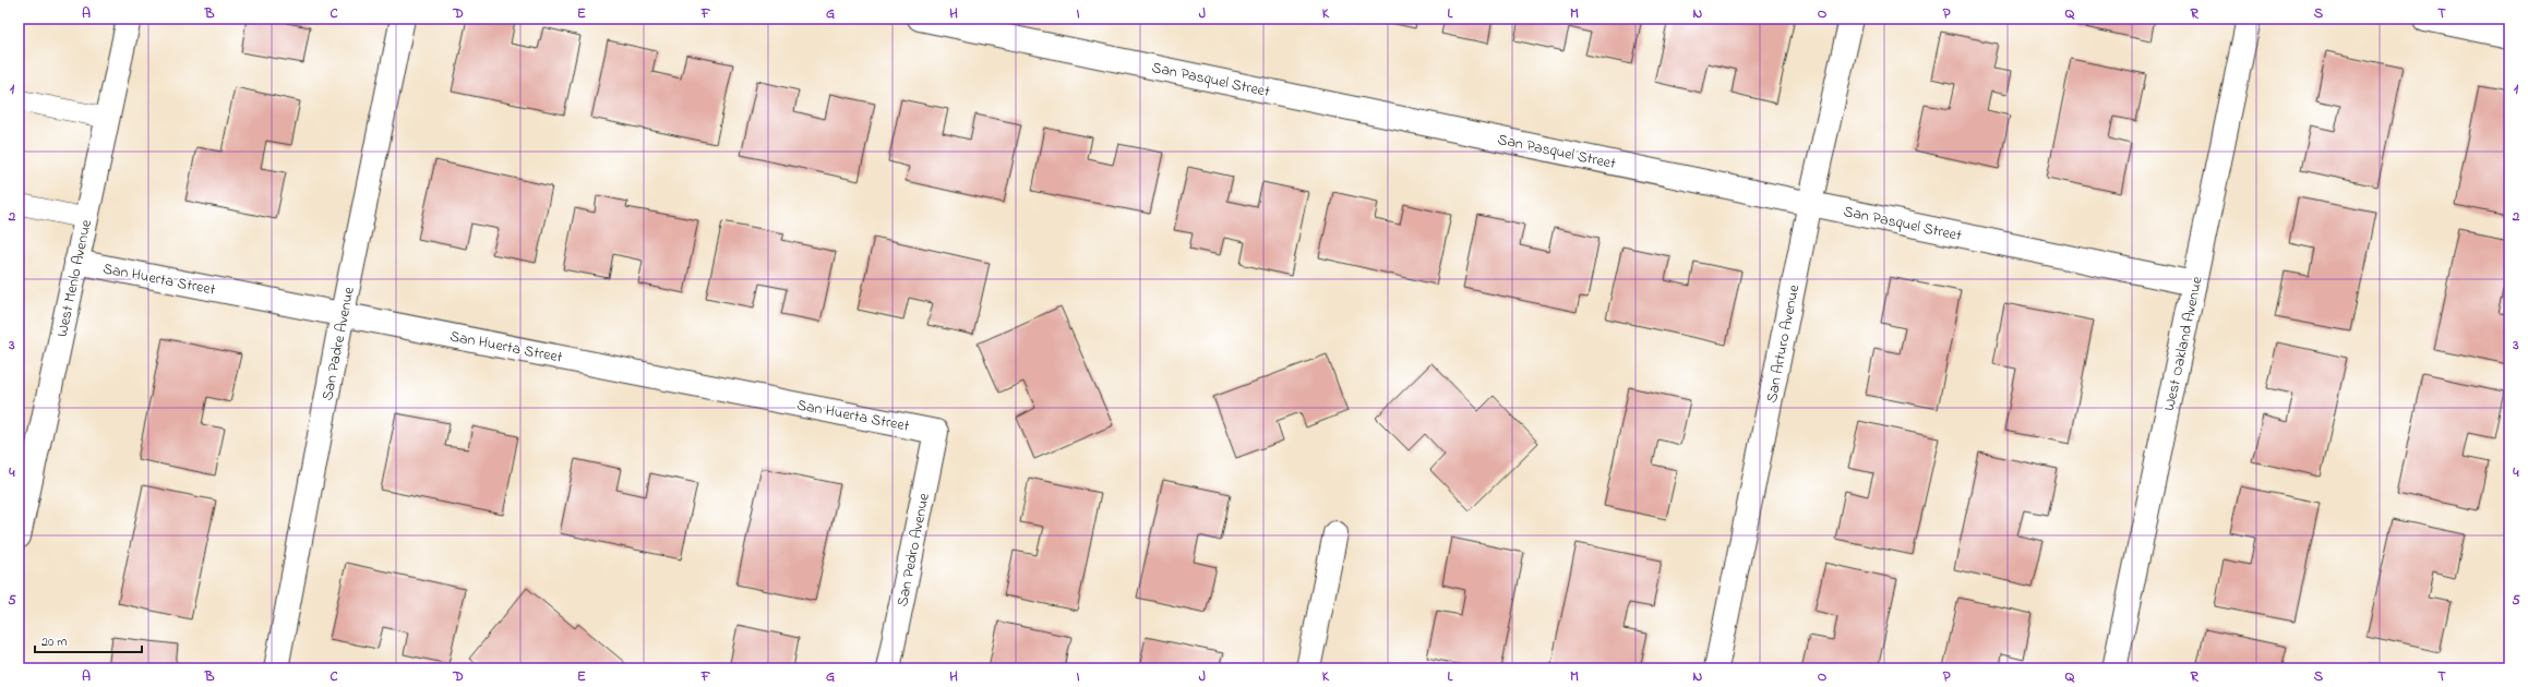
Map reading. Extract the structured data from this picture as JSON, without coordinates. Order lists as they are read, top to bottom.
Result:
{
  "streets": {
    "street": [
      "San Pasquel Street",
      "West Menlo Avenue",
      "San Huerta Street",
      "San Padre Avenue",
      "San Arturo Avenue",
      "West Oakland Avenue",
      "San Pedro Avenue"
    ]
  },
  "crossings": [
    ["San Pasquel Street", "San Arturo Avenue"],
    ["San Pasquel Street", "West Oakland Avenue"],
    ["West Menlo Avenue", "San Huerta Street"],
    ["San Huerta Street", "San Padre Avenue"],
    ["San Huerta Street", "San Pedro Avenue"]
  ],
  "scale_bar": "20 m",
  "grid": {
    "columns": [
      "A",
      "B",
      "C",
      "D",
      "E",
      "F",
      "G",
      "H",
      "I",
      "J",
      "K",
      "L",
      "M",
      "N",
      "O",
      "P",
      "Q",
      "R",
      "S",
      "T"
    ],
    "rows": [
      "1",
      "2",
      "3",
      "4",
      "5"
    ]
  }
}
